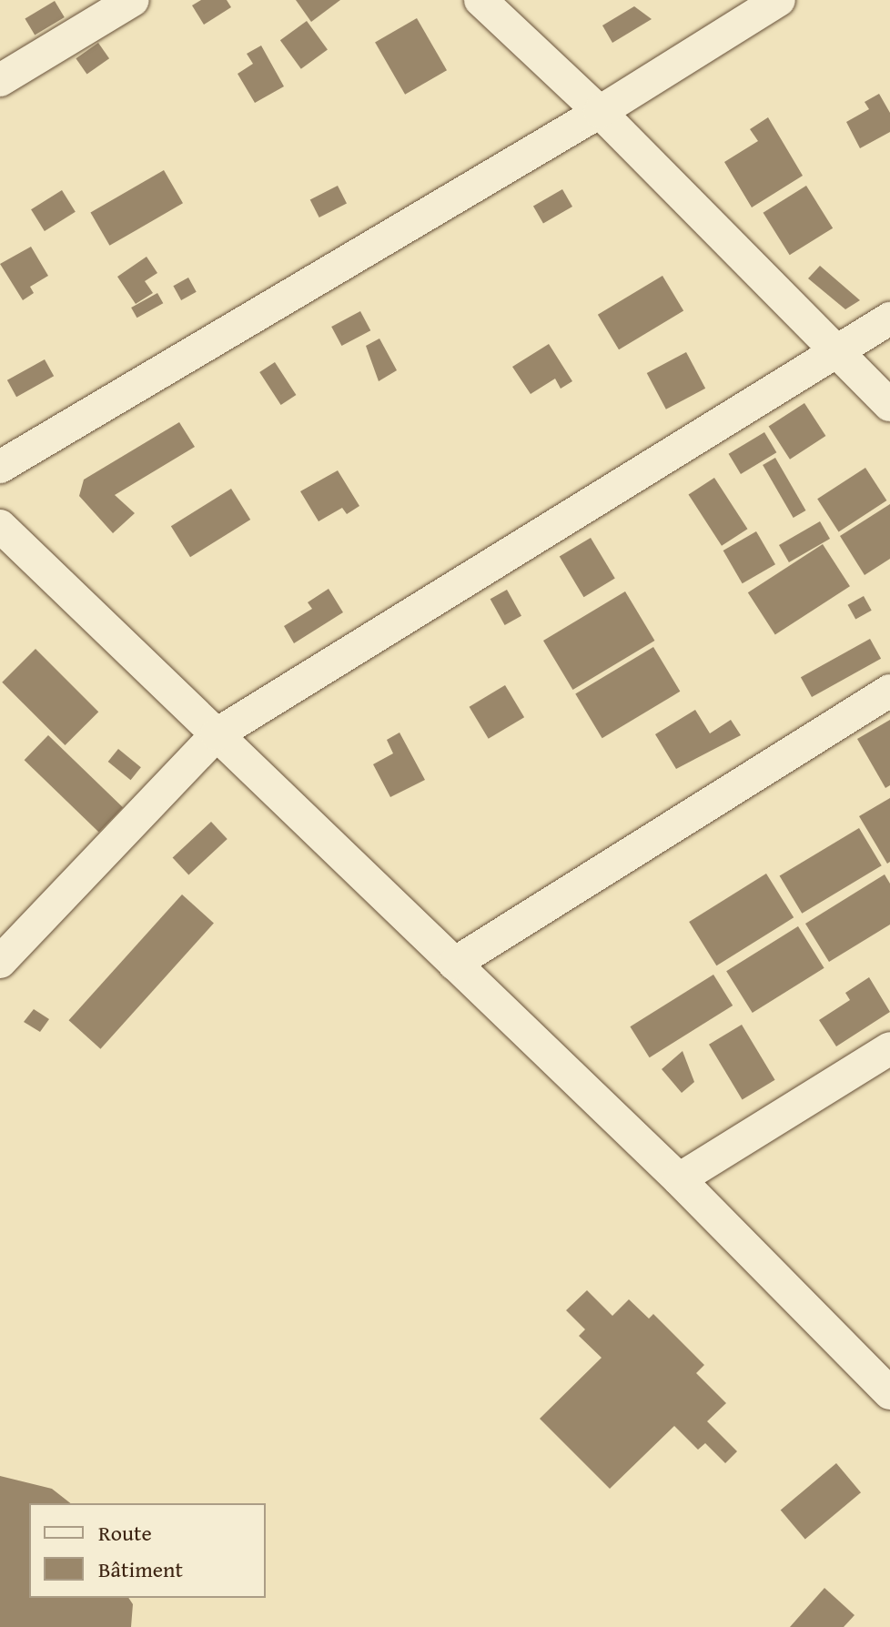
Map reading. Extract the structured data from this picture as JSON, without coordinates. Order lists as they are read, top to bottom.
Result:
{
  "legend": ["Route", "Bâtiment"]
}
